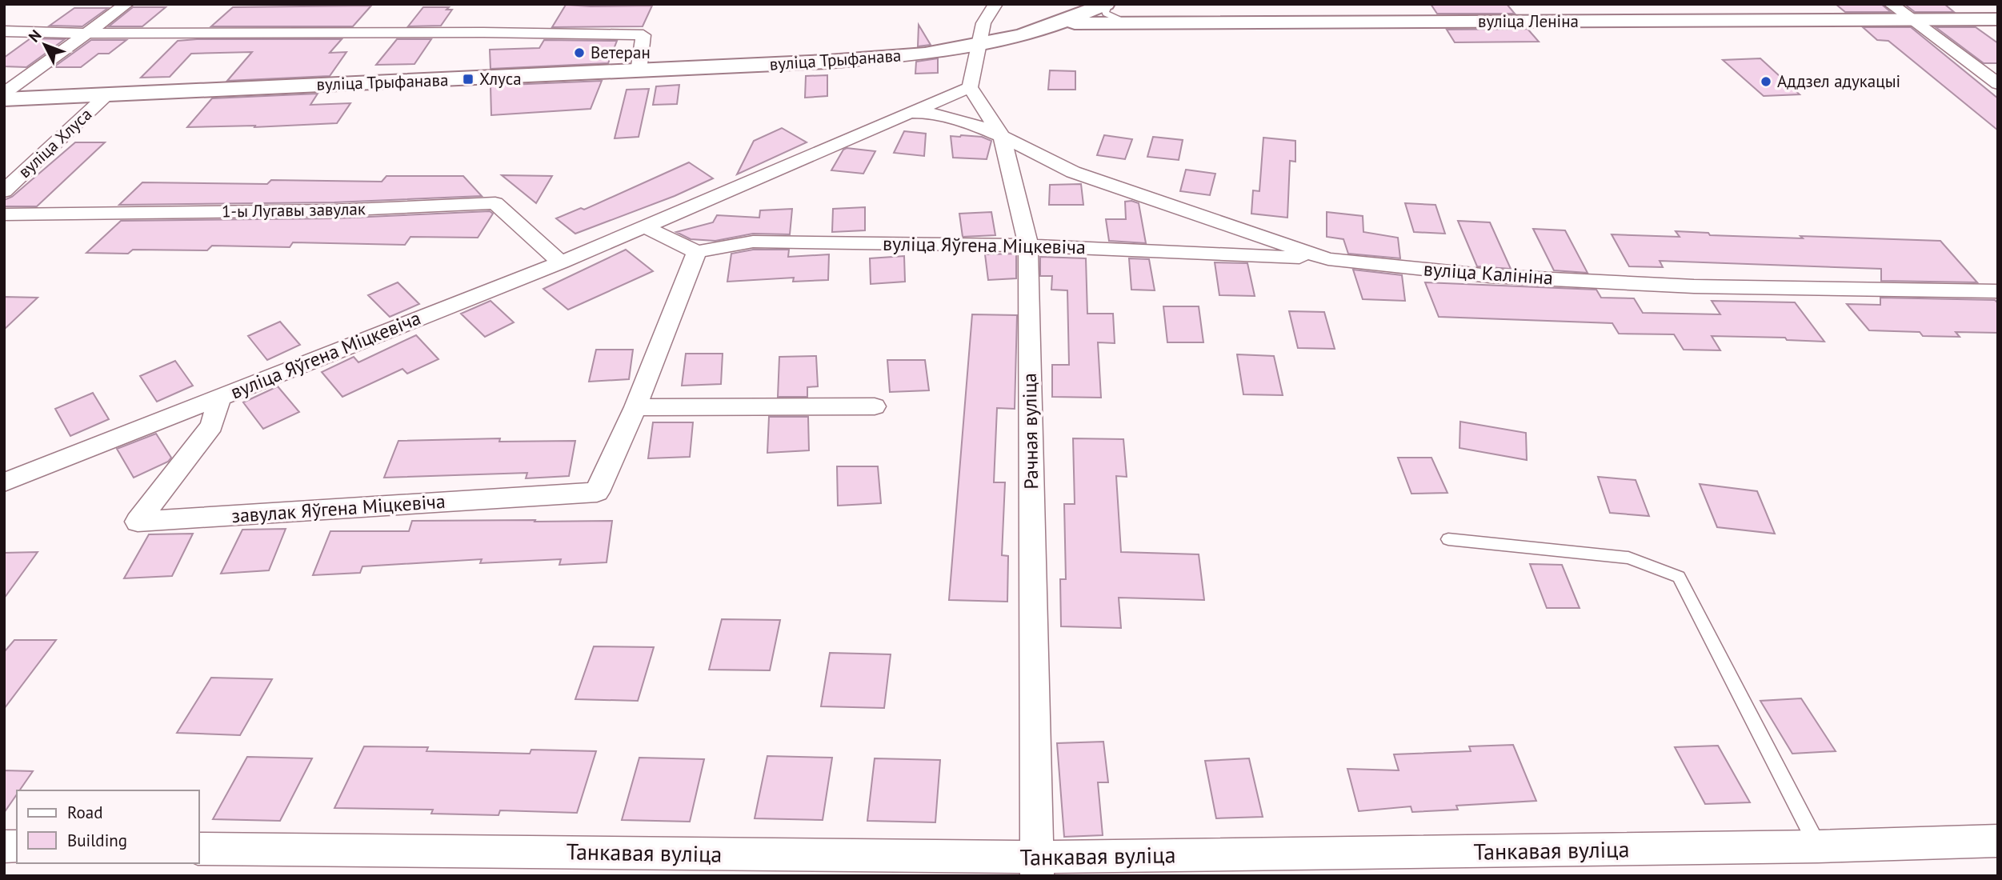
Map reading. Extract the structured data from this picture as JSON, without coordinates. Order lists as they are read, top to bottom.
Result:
{
  "streets": {
    "street": [
      "вуліца Леніна",
      "вуліца Трыфанава",
      "вуліца Хлуса",
      "1-ы Лугавы завулак",
      "вуліца Яўгена Міцкевіча",
      "вуліца Калініна",
      "Рачная вуліца",
      "завулак Яўгена Міцкевіча",
      "Танкавая вуліца"
    ]
  },
  "crossings": [
    ["вуліца Леніна", "вуліца Трыфанава"],
    ["вуліца Трыфанава", "вуліца Хлуса"],
    ["1-ы Лугавы завулак", "вуліца Яўгена Міцкевіча"],
    ["вуліца Яўгена Міцкевіча", "вуліца Калініна"],
    ["вуліца Яўгена Міцкевіча", "Рачная вуліца"],
    ["вуліца Яўгена Міцкевіча", "завулак Яўгена Міцкевіча"],
    ["вуліца Калініна", "Рачная вуліца"],
    ["Рачная вуліца", "Танкавая вуліца"]
  ],
  "places": {
    "other": ["Ветеран", "Аддзел адукацыі"],
    "transit": ["Хлуса"]
  },
  "legend": ["Road", "Building"],
  "north": "top left"
}
